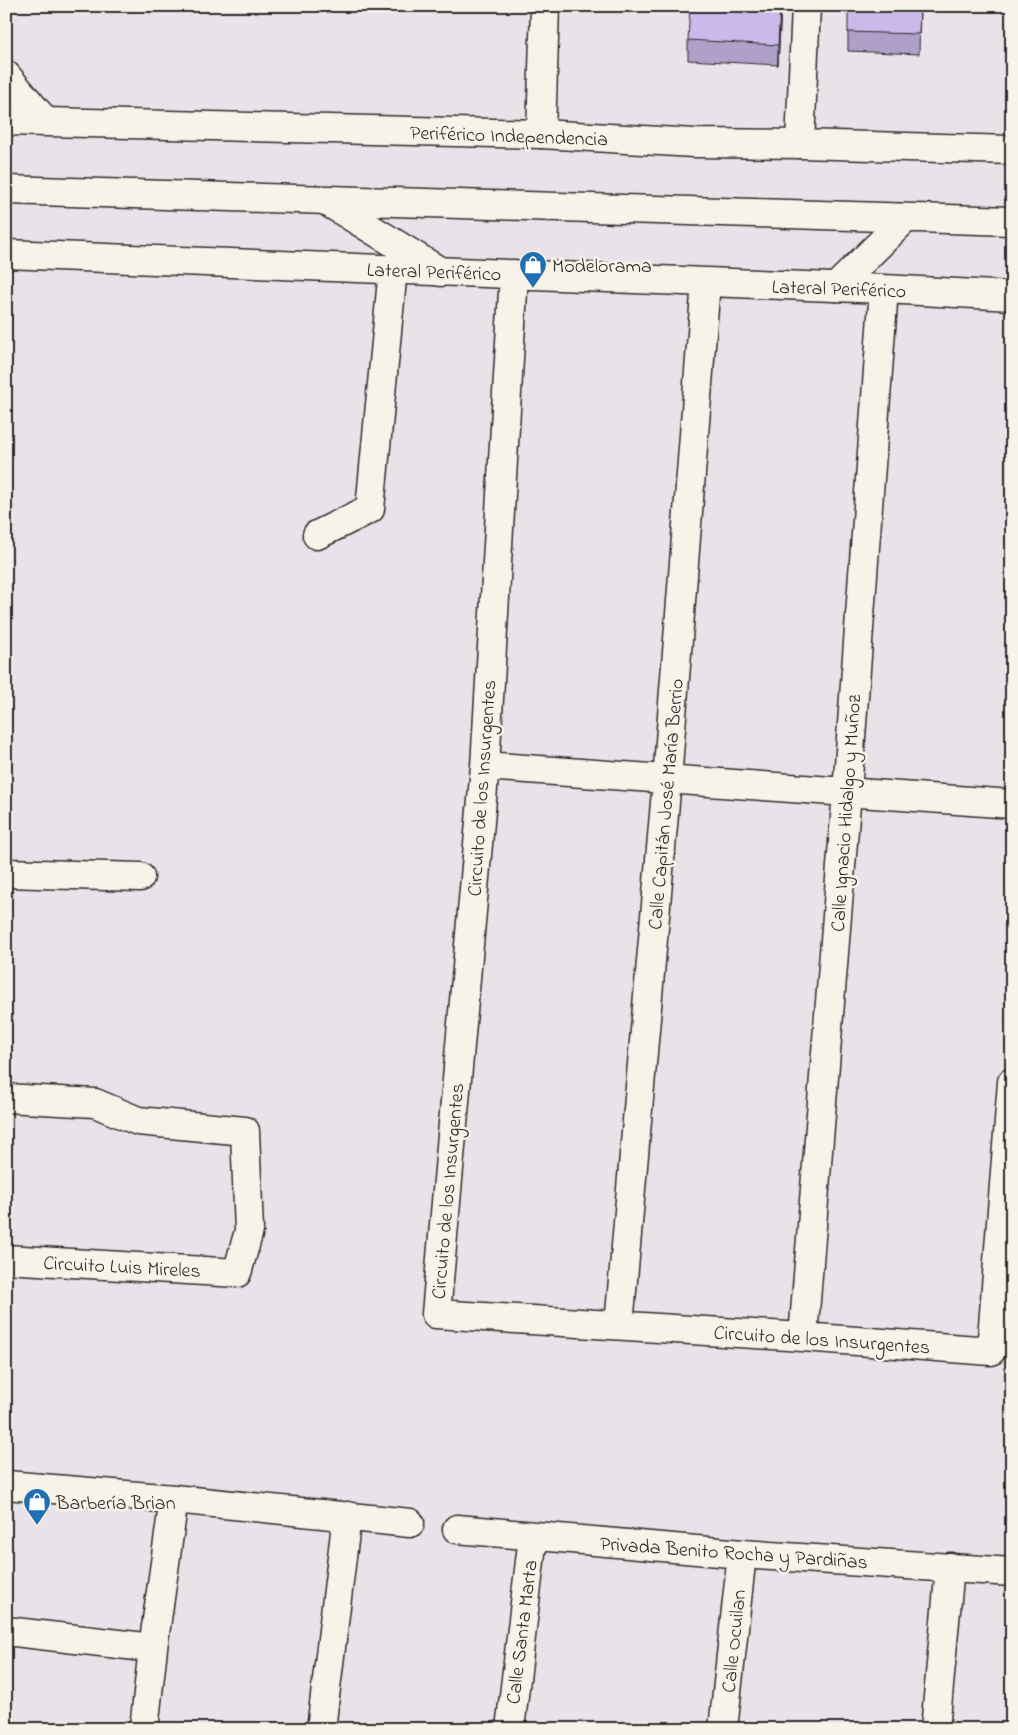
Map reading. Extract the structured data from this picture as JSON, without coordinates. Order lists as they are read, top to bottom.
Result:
{
  "streets": {
    "main road": [
      "Periférico Independencia",
      "Lateral Periférico",
      "Circuito de los Insurgentes",
      "Calle Capitán José María Berrio",
      "Calle Ignacio Hidalgo y Muñoz",
      "Circuito Luis Mireles",
      "Privada Benito Rocha y Pardiñas",
      "Calle Santa Marta",
      "Calle Ocuilan"
    ]
  },
  "crossings": [
    ["Lateral Periférico", "Circuito de los Insurgentes"],
    ["Lateral Periférico", "Calle Capitán José María Berrio"],
    ["Lateral Periférico", "Calle Ignacio Hidalgo y Muñoz"],
    ["Circuito de los Insurgentes", "Calle Capitán José María Berrio"],
    ["Circuito de los Insurgentes", "Calle Ignacio Hidalgo y Muñoz"],
    ["Privada Benito Rocha y Pardiñas", "Calle Santa Marta"],
    ["Privada Benito Rocha y Pardiñas", "Calle Ocuilan"]
  ],
  "places": {
    "shop": ["Modelorama", "Barbería Brian"]
  }
}
